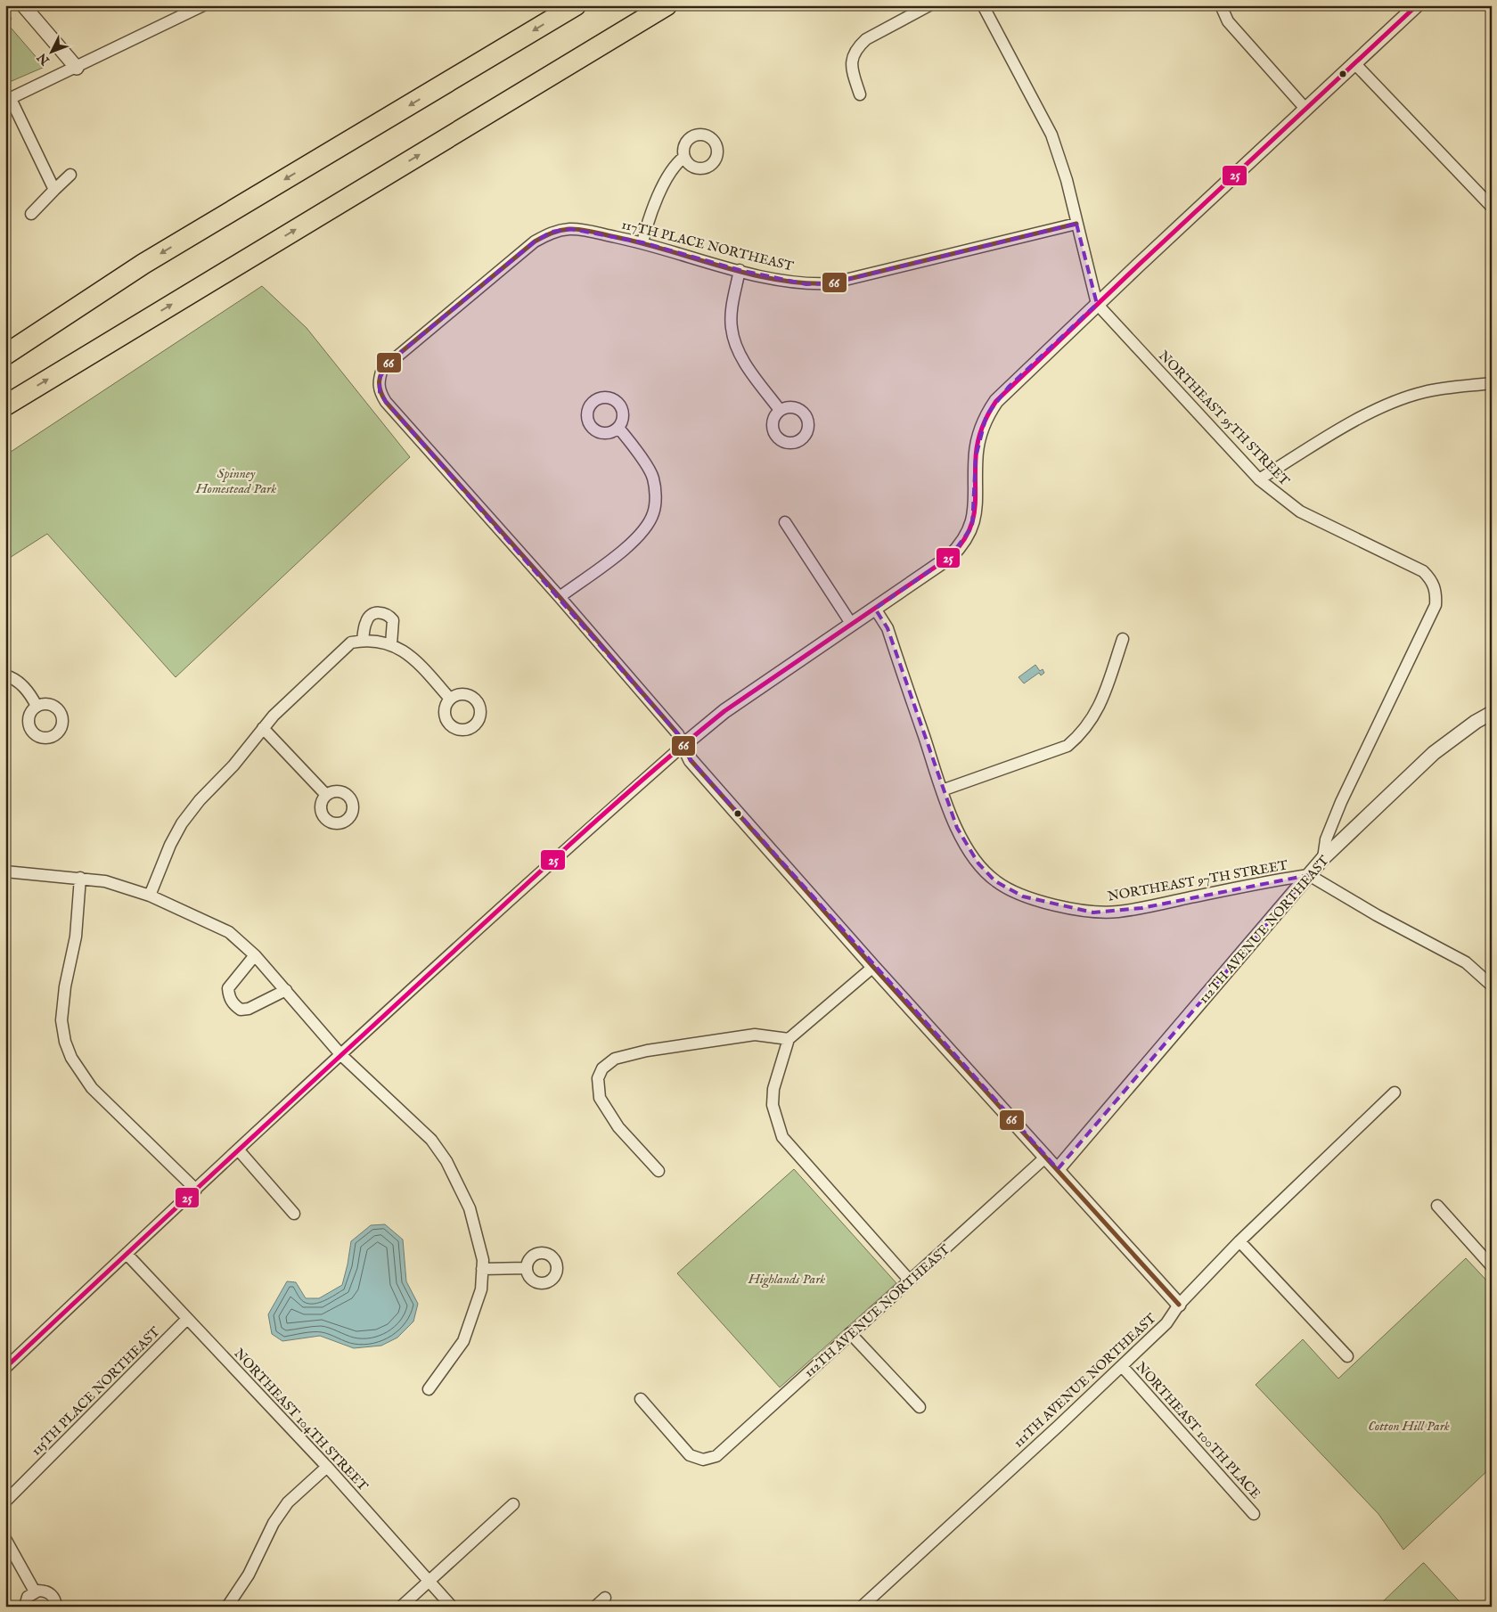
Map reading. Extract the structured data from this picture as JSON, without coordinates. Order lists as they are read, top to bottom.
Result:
{
  "streets": {
    "street": [
      "117TH PLACE NORTHEAST",
      "NORTHEAST 95TH STREET",
      "NORTHEAST 97TH STREET",
      "112TH AVENUE NORTHEAST",
      "111TH AVENUE NORTHEAST",
      "115TH PLACE NORTHEAST",
      "NORTHEAST 104TH STREET",
      "NORTHEAST 100TH PLACE"
    ]
  },
  "crossings": [
    ["117TH PLACE NORTHEAST", "NORTHEAST 95TH STREET"],
    ["NORTHEAST 95TH STREET", "112TH AVENUE NORTHEAST"],
    ["NORTHEAST 97TH STREET", "112TH AVENUE NORTHEAST"],
    ["111TH AVENUE NORTHEAST", "NORTHEAST 100TH PLACE"],
    ["115TH PLACE NORTHEAST", "NORTHEAST 104TH STREET"]
  ],
  "parks": ["Spinney Homestead Park", "Highlands Park", "Cotton Hill Park"],
  "lines": ["transit line 25", "transit line 66"],
  "north": "bottom left"
}
